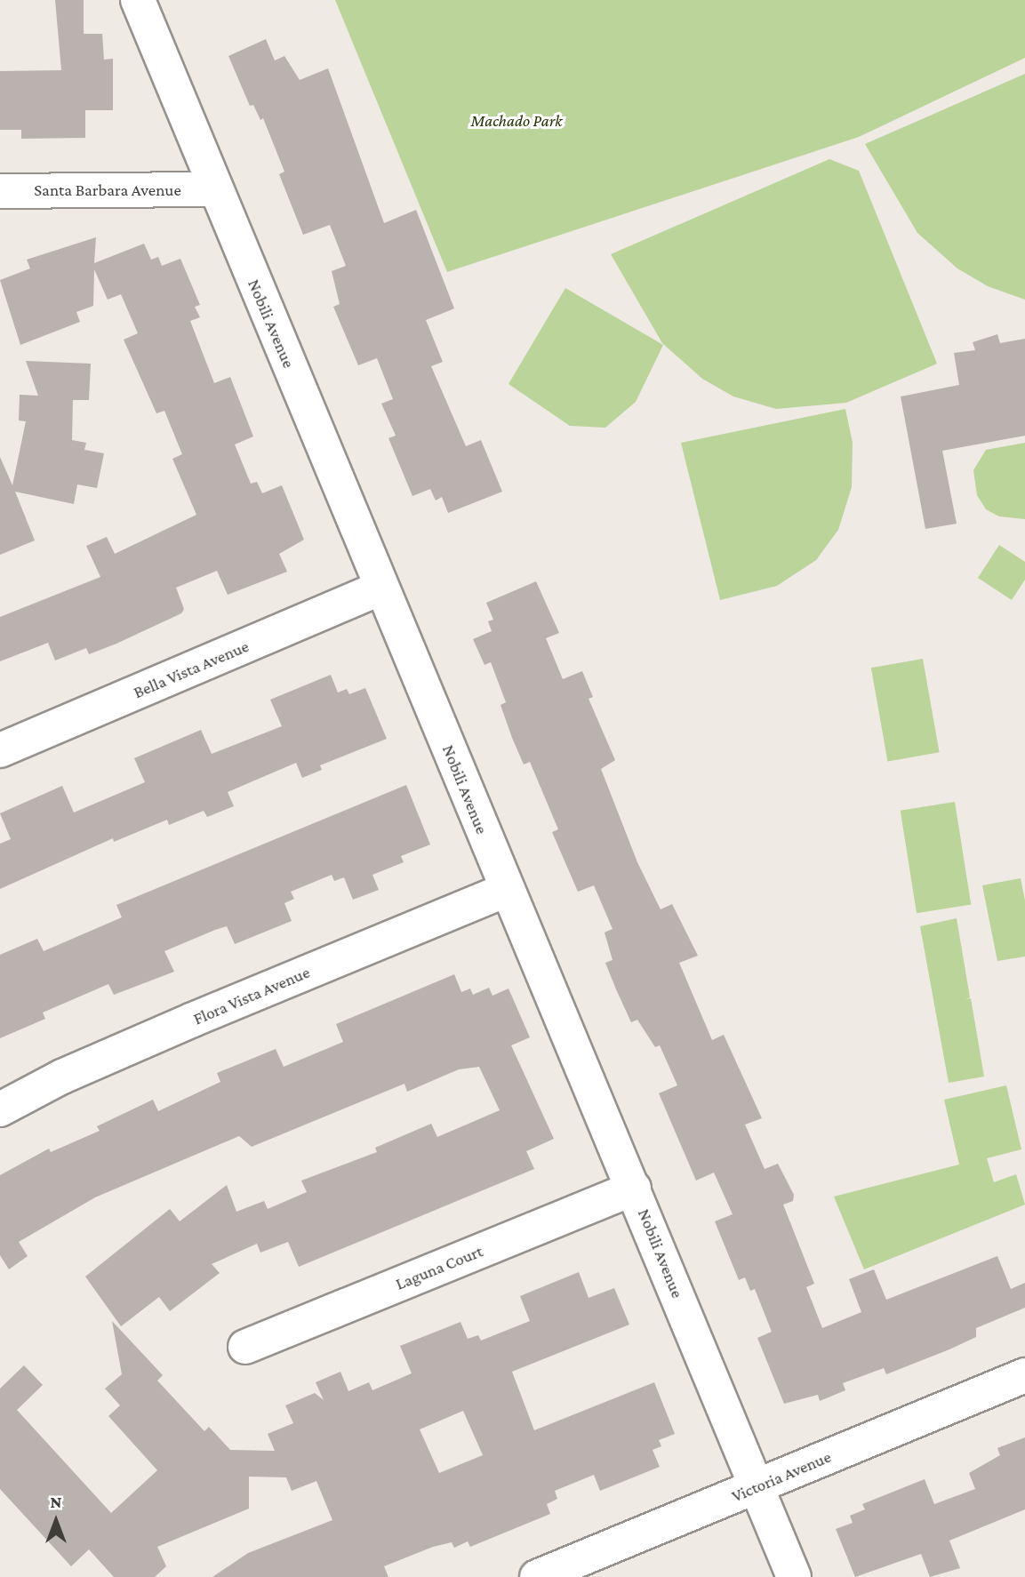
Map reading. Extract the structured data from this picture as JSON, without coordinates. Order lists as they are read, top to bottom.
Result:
{
  "streets": {
    "street": [
      "Santa Barbara Avenue",
      "Nobili Avenue",
      "Bella Vista Avenue",
      "Flora Vista Avenue",
      "Laguna Court",
      "Victoria Avenue"
    ]
  },
  "crossings": [
    ["Santa Barbara Avenue", "Nobili Avenue"],
    ["Nobili Avenue", "Bella Vista Avenue"],
    ["Nobili Avenue", "Flora Vista Avenue"],
    ["Nobili Avenue", "Laguna Court"],
    ["Nobili Avenue", "Victoria Avenue"]
  ],
  "parks": ["Machado Park"],
  "north": "top"
}
